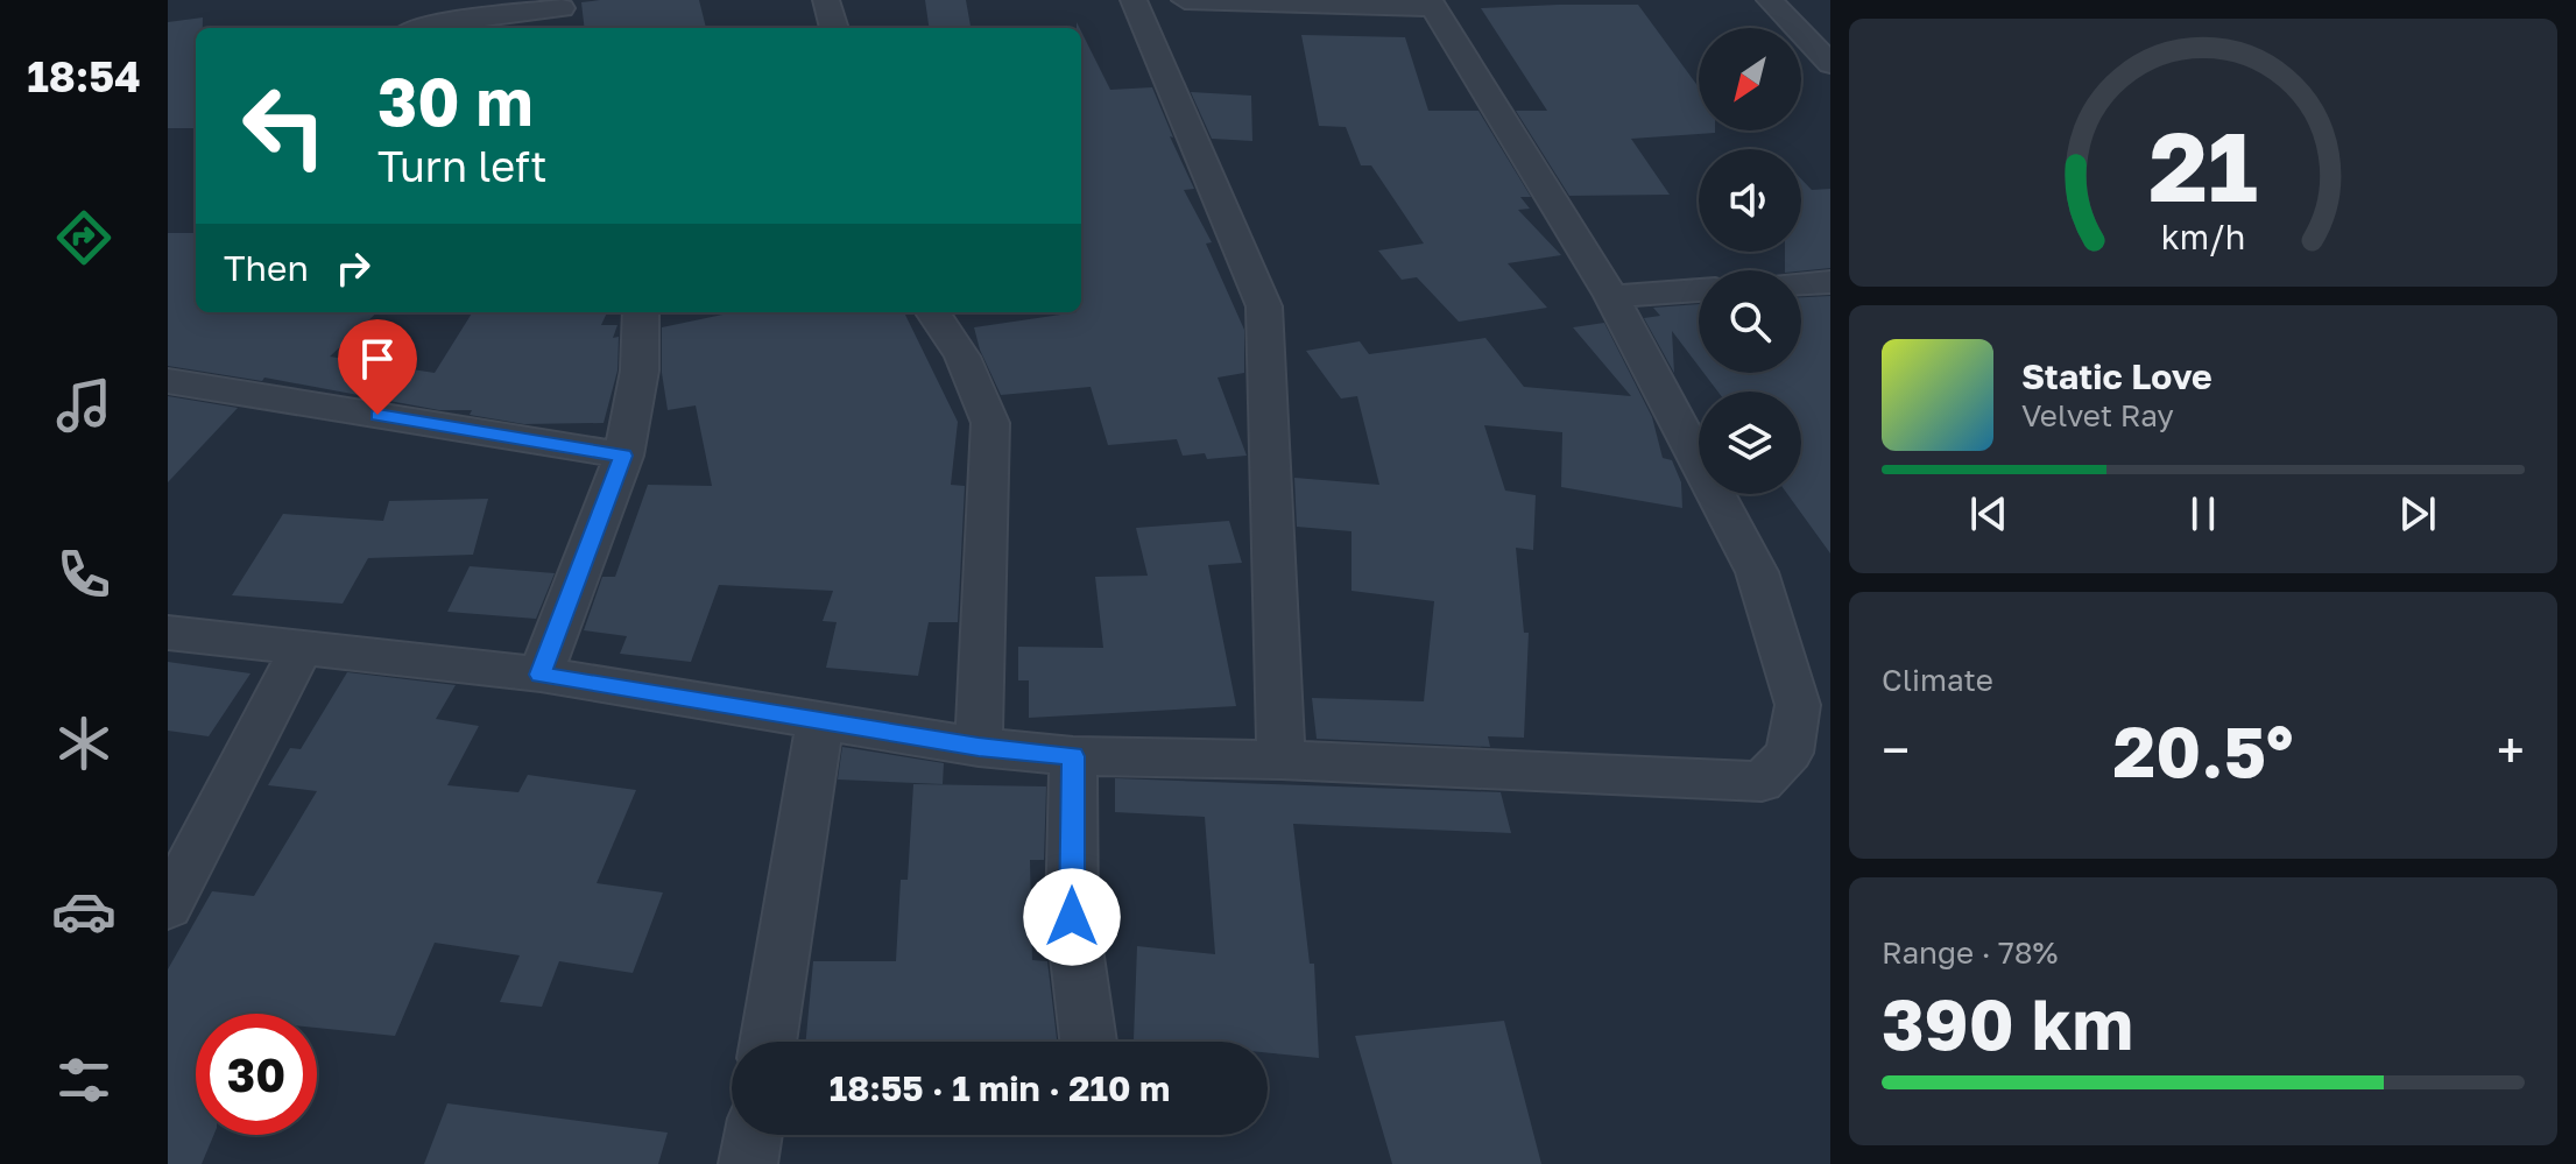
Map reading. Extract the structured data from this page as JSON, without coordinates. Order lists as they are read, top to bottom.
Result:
{
  "north": "bottom left",
  "page": {
    "tabs": "18:54",
    "turn": ["30 m", "Turn left"],
    "then": "Then",
    "song": ["Static Love", "Velvet Ray"],
    "tile": [
      "Climate",
      ["Range · 78%", "390 km"]
    ],
    "heat": ["−", "20.5°", "+"],
    "limit": "30",
    "trip": "18:55 · 1 min · 210 m",
    "gauge": ["21", "km/h"]
  }
}
